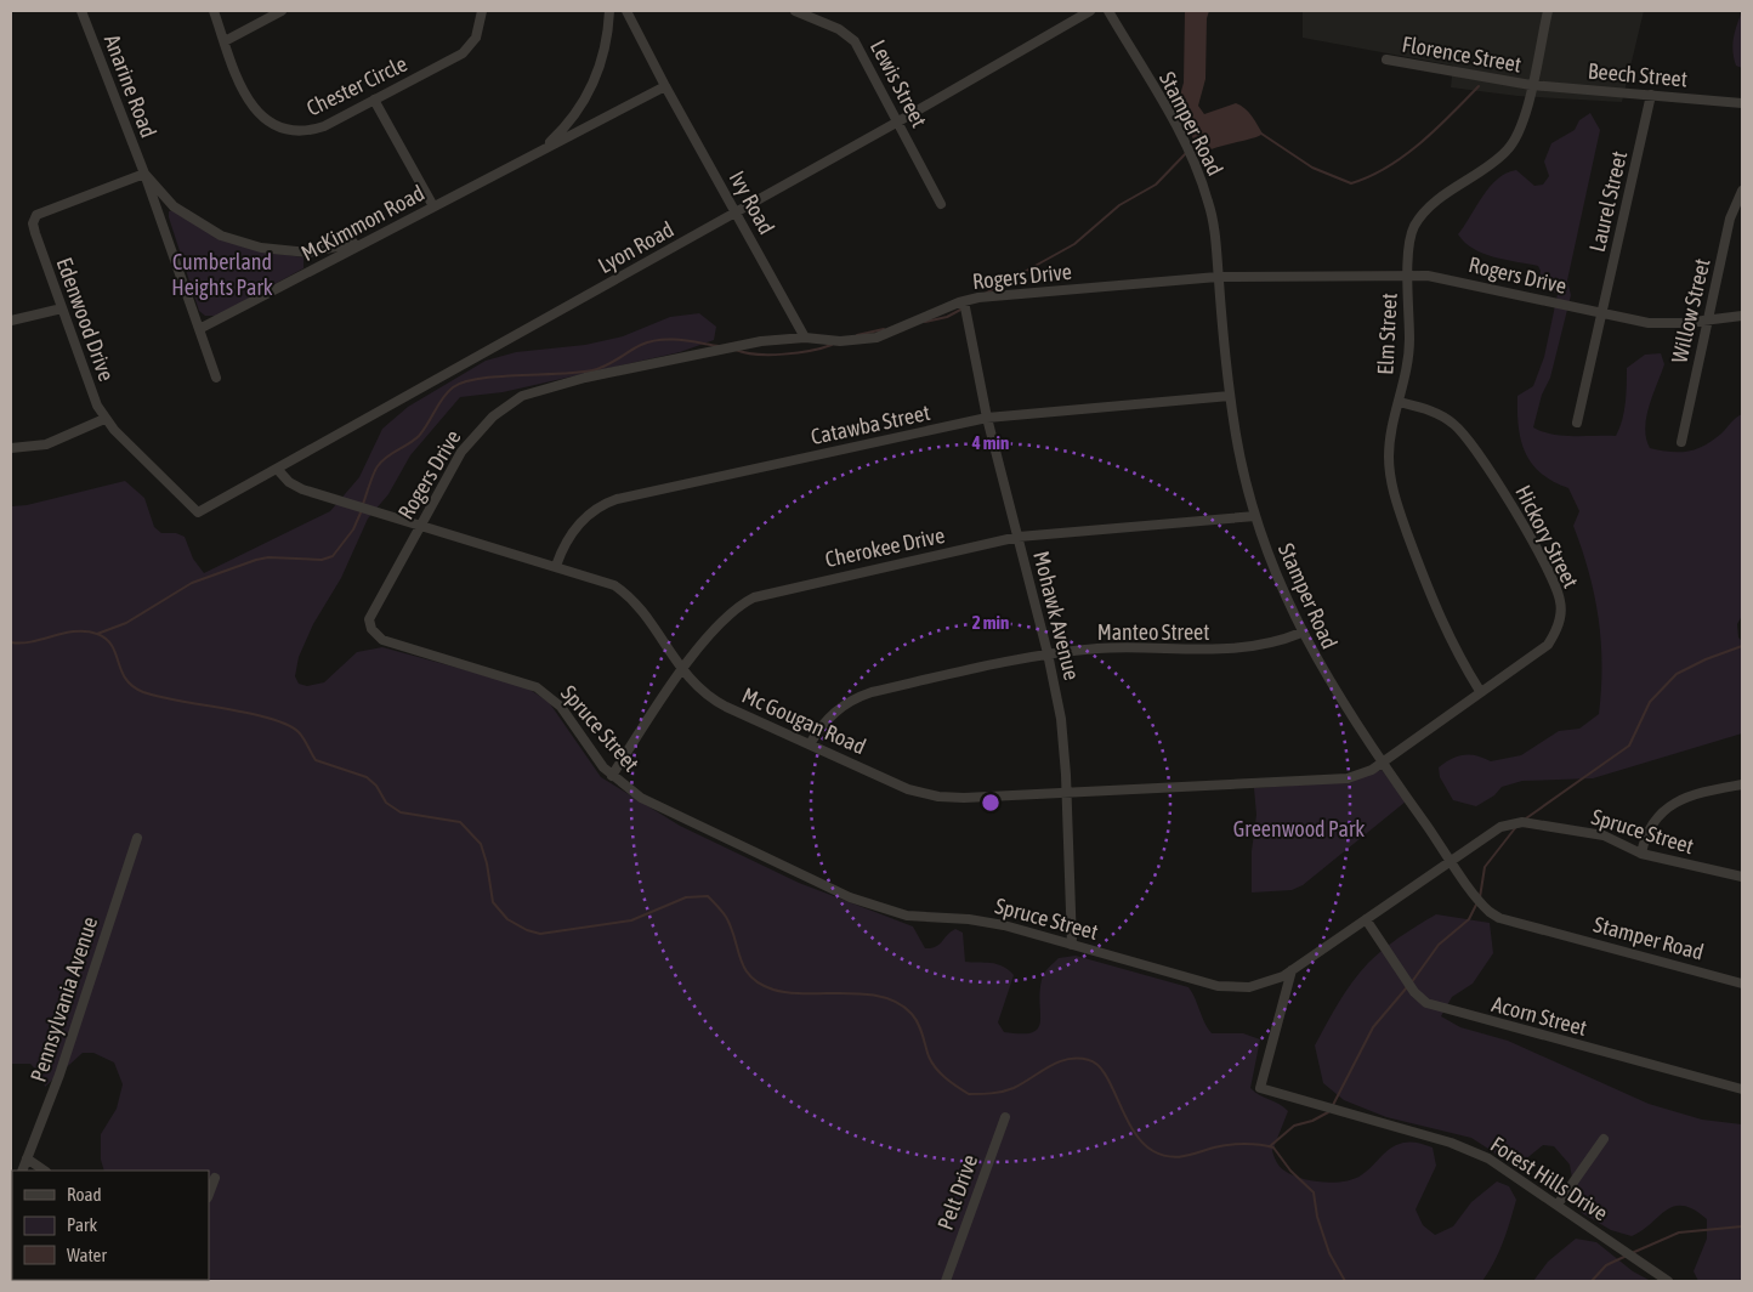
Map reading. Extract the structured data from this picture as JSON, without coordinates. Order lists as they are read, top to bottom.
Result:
{
  "streets": {
    "street": [
      "Florence Street",
      "Beech Street",
      "Lewis Street",
      "Anarine Road",
      "Chester Circle",
      "Stamper Road",
      "Laurel Street",
      "Ivy Road",
      "McKimmon Road",
      "Lyon Road",
      "Rogers Drive",
      "Willow Street",
      "Edenwood Drive",
      "Elm Street",
      "Catawba Street",
      "Hickory Street",
      "Cherokee Drive",
      "Mohawk Avenue",
      "Manteo Street",
      "Mc Gougan Road",
      "Spruce Street",
      "Pennsylvania Avenue",
      "Acorn Street",
      "Forest Hills Drive",
      "Pelt Drive"
    ]
  },
  "crossings": [
    ["Florence Street", "Beech Street"],
    ["Florence Street", "Elm Street"],
    ["Beech Street", "Laurel Street"],
    ["Beech Street", "Elm Street"],
    ["Lewis Street", "Lyon Road"],
    ["Anarine Road", "McKimmon Road"],
    ["Anarine Road", "Edenwood Drive"],
    ["Stamper Road", "Rogers Drive"],
    ["Stamper Road", "Catawba Street"],
    ["Stamper Road", "Hickory Street"],
    ["Stamper Road", "Cherokee Drive"],
    ["Stamper Road", "Manteo Street"],
    ["Stamper Road", "Mc Gougan Road"],
    ["Stamper Road", "Spruce Street"],
    ["Laurel Street", "Rogers Drive"],
    ["Ivy Road", "McKimmon Road"],
    ["Ivy Road", "Lyon Road"],
    ["Ivy Road", "Rogers Drive"],
    ["Lyon Road", "Edenwood Drive"],
    ["Lyon Road", "Mc Gougan Road"],
    ["Rogers Drive", "Willow Street"],
    ["Rogers Drive", "Elm Street"],
    ["Rogers Drive", "Mohawk Avenue"],
    ["Rogers Drive", "Mc Gougan Road"],
    ["Rogers Drive", "Spruce Street"],
    ["Elm Street", "Hickory Street"],
    ["Catawba Street", "Mohawk Avenue"],
    ["Catawba Street", "Mc Gougan Road"],
    ["Hickory Street", "Mc Gougan Road"],
    ["Cherokee Drive", "Mohawk Avenue"],
    ["Cherokee Drive", "Mc Gougan Road"],
    ["Cherokee Drive", "Spruce Street"],
    ["Mohawk Avenue", "Manteo Street"],
    ["Mohawk Avenue", "Mc Gougan Road"],
    ["Mohawk Avenue", "Spruce Street"],
    ["Manteo Street", "Mc Gougan Road"],
    ["Spruce Street", "Acorn Street"],
    ["Spruce Street", "Forest Hills Drive"]
  ],
  "parks": ["Cumberland Heights Park", "Greenwood Park"],
  "legend": ["Road", "Park", "Water"],
  "rings": ["4 min", "2 min"]
}
